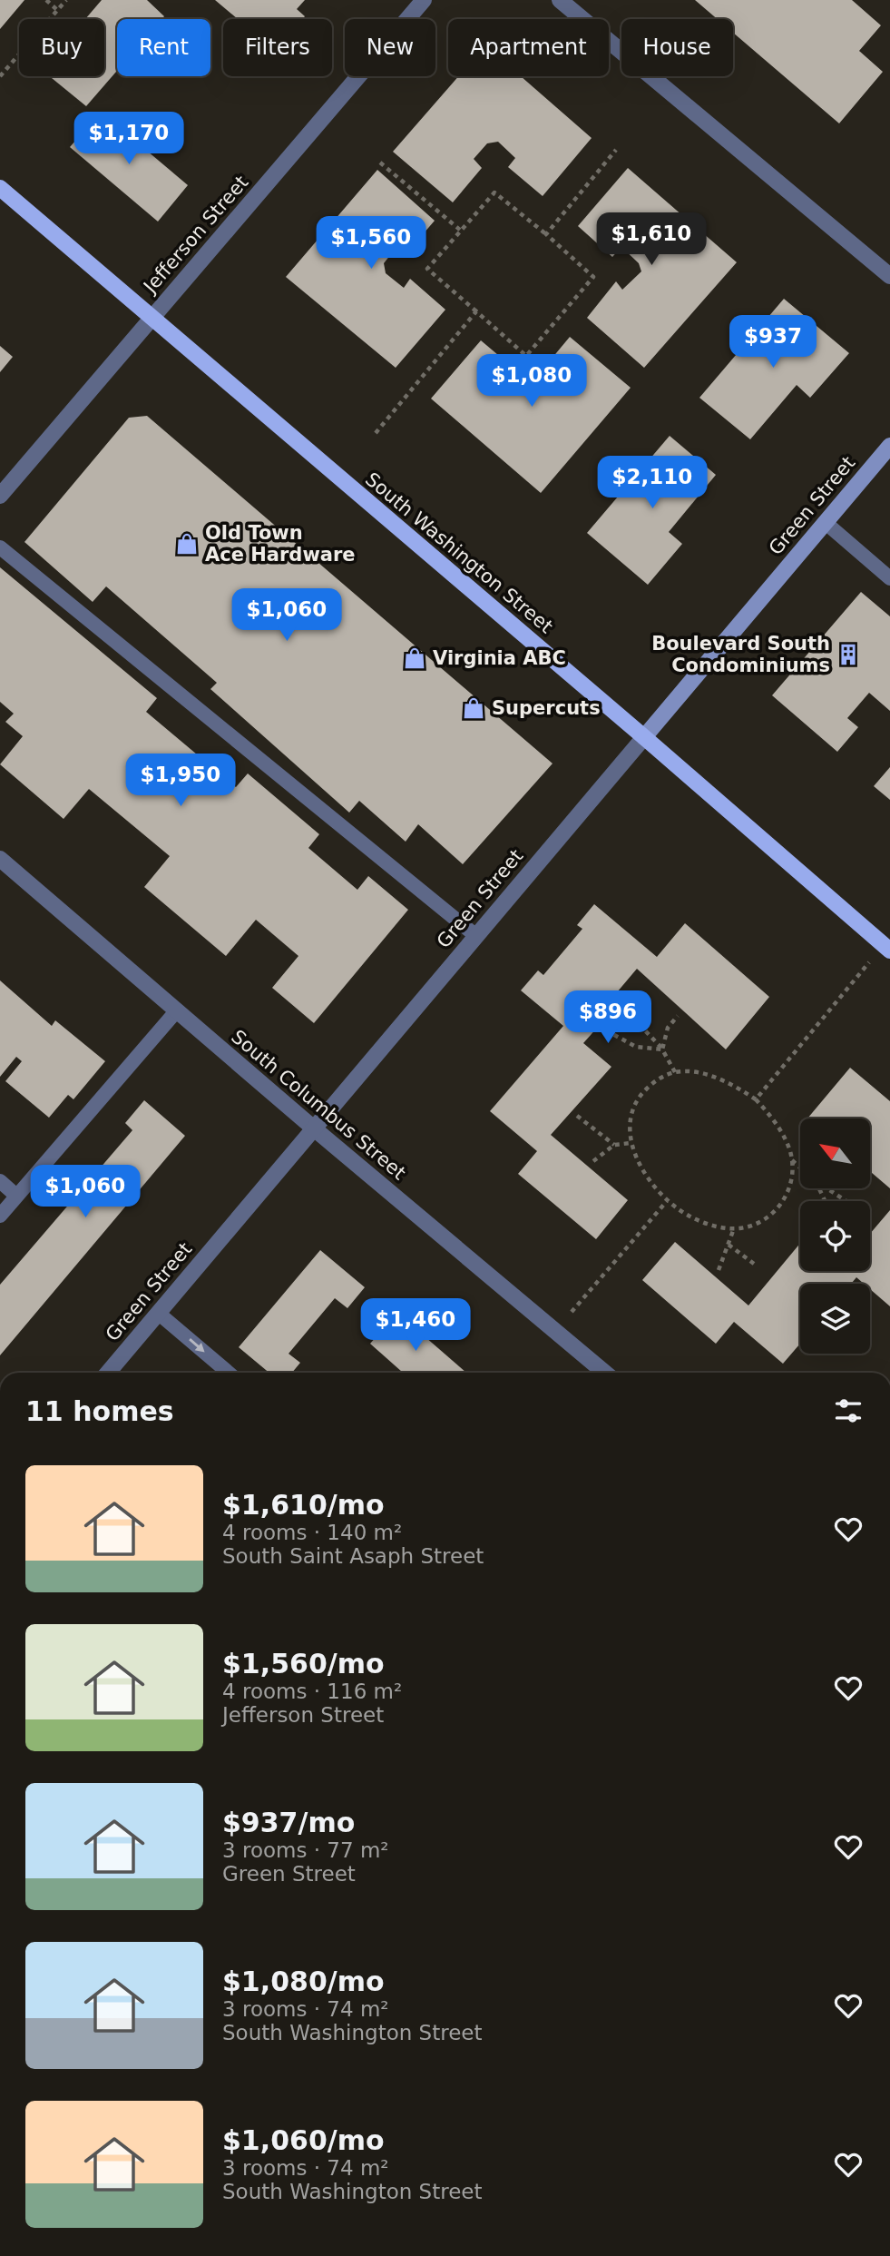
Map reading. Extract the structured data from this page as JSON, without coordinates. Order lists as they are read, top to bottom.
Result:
{
  "streets": {
    "main road": ["South Washington Street"],
    "street": ["Jefferson Street", "Green Street", "South Columbus Street"]
  },
  "crossings": [
    ["Jefferson Street", "South Washington Street"],
    ["Green Street", "South Washington Street"],
    ["Green Street", "South Columbus Street"]
  ],
  "places": {
    "shop": ["Old Town Ace Hardware", "Virginia ABC", "Supercuts"],
    "building": ["Boulevard South Condominiums"]
  },
  "north": "top left",
  "page": {
    "chip": [
      "Buy",
      "Rent",
      "Filters",
      "New",
      "Apartment",
      "House"
    ],
    "price": [
      "$1,170",
      "$1,610",
      "$1,560",
      "$937",
      "$1,080",
      "$2,110",
      "$1,060",
      "$1,950",
      "$896",
      "$1,060",
      "$1,460"
    ],
    "heading": "11 homes",
    "list": [
      {
        "name": "$1,610/mo",
        "note": "4 rooms · 140 m² · South Saint Asaph Street"
      },
      {
        "name": "$1,560/mo",
        "note": "4 rooms · 116 m² · Jefferson Street"
      },
      {
        "name": "$937/mo",
        "note": "3 rooms · 77 m² · Green Street"
      },
      {
        "name": "$1,080/mo",
        "note": "3 rooms · 74 m² · South Washington Street"
      },
      {
        "name": "$1,060/mo",
        "note": "3 rooms · 74 m² · South Washington Street"
      }
    ]
  }
}
